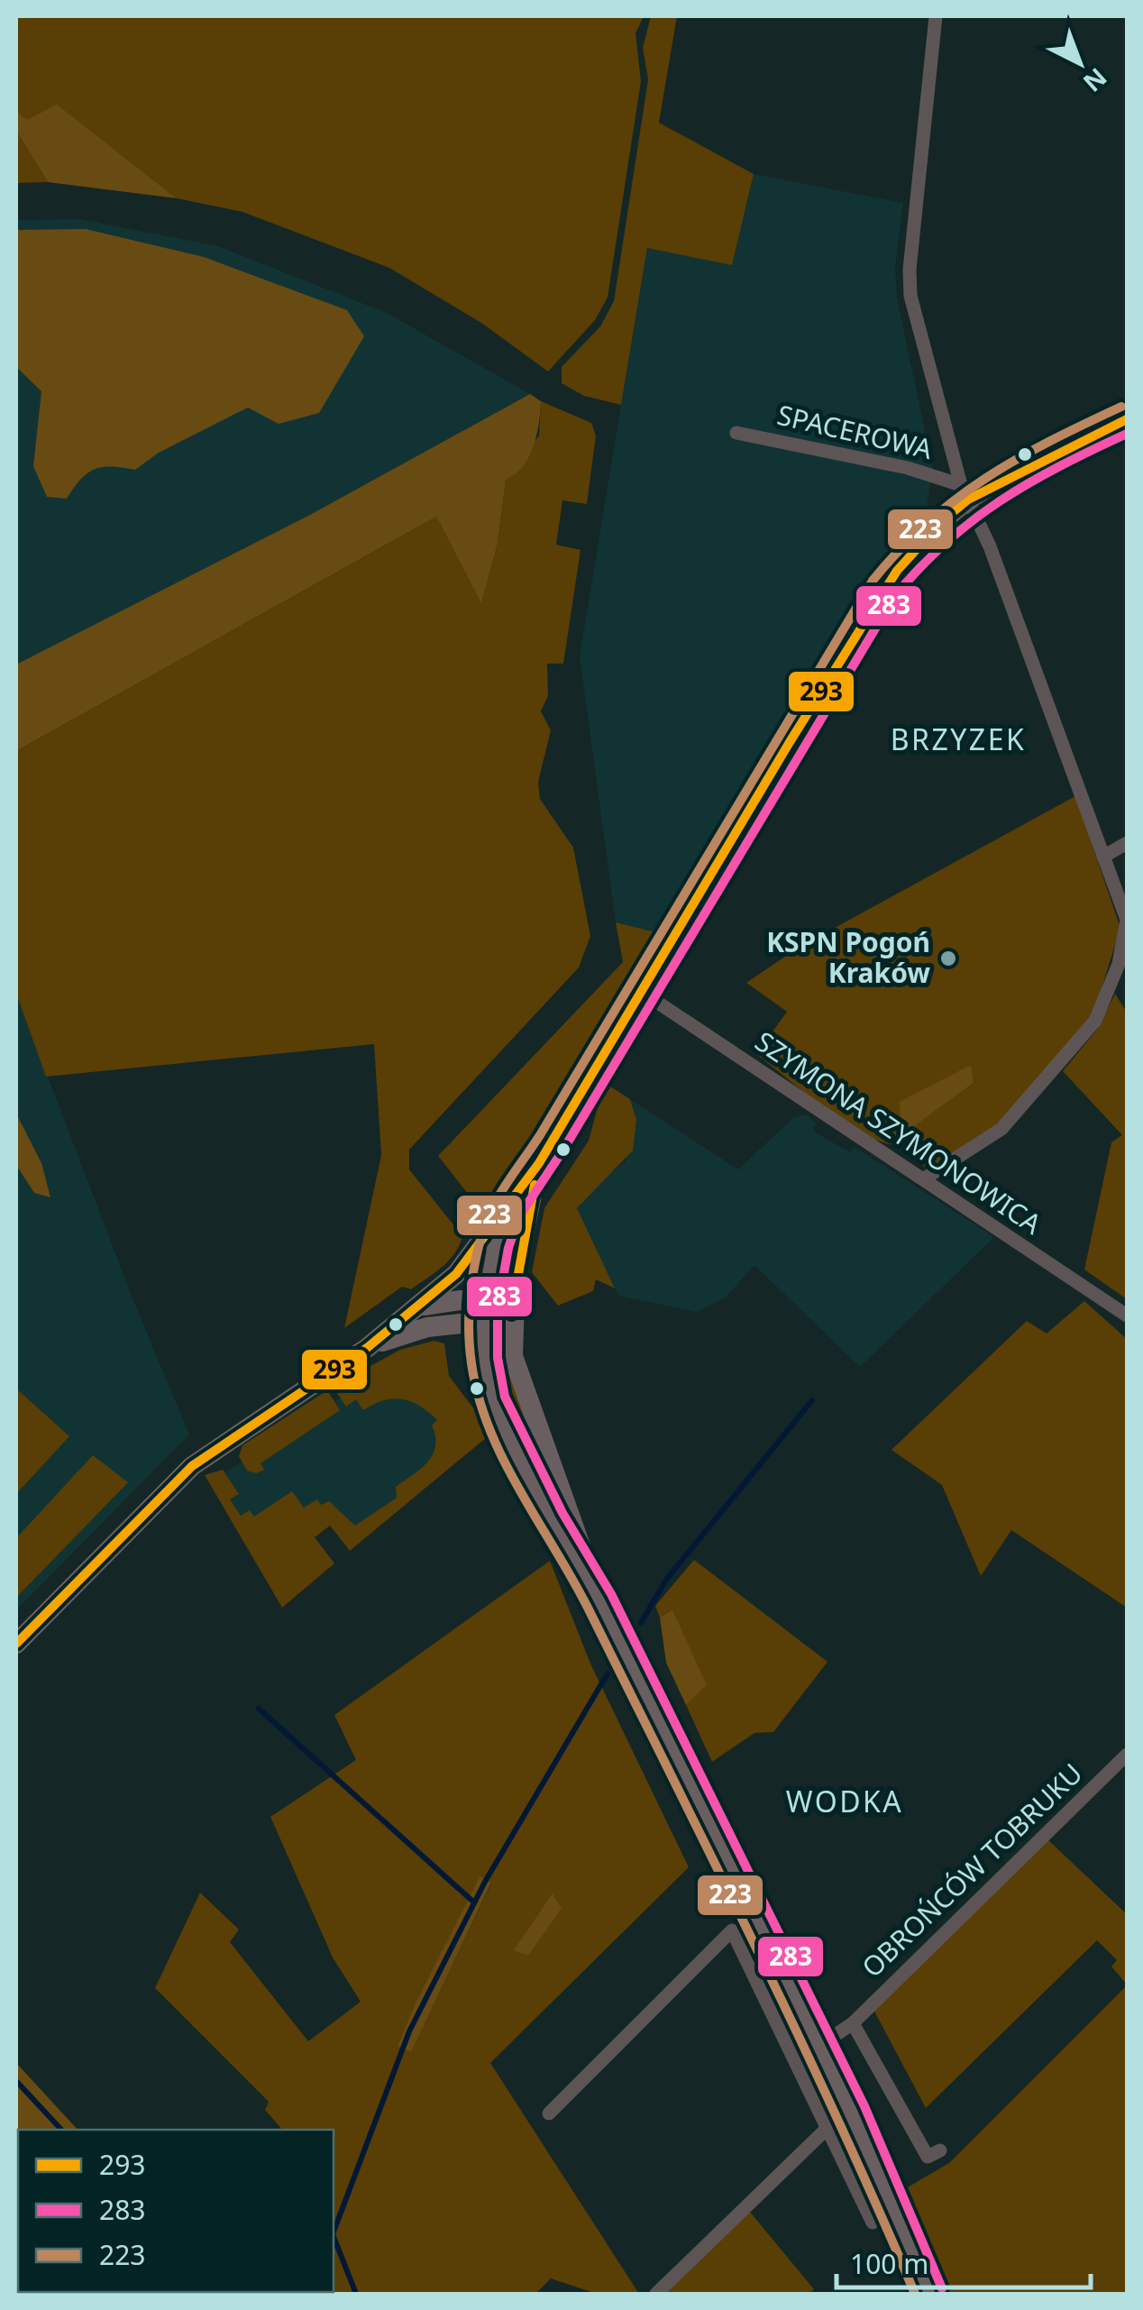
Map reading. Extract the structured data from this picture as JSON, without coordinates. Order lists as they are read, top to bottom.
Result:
{
  "streets": {
    "street": ["SPACEROWA", "SZYMONA SZYMONOWICA", "OBROŃCÓW TOBRUKU"]
  },
  "districts": ["BRZYZEK", "WODKA"],
  "places": ["KSPN Pogoń Kraków"],
  "lines": ["transit line 223", "transit line 293", "transit line 283"],
  "legend": ["293", "283", "223"],
  "scale_bar": "100 m",
  "north": "bottom right"
}
